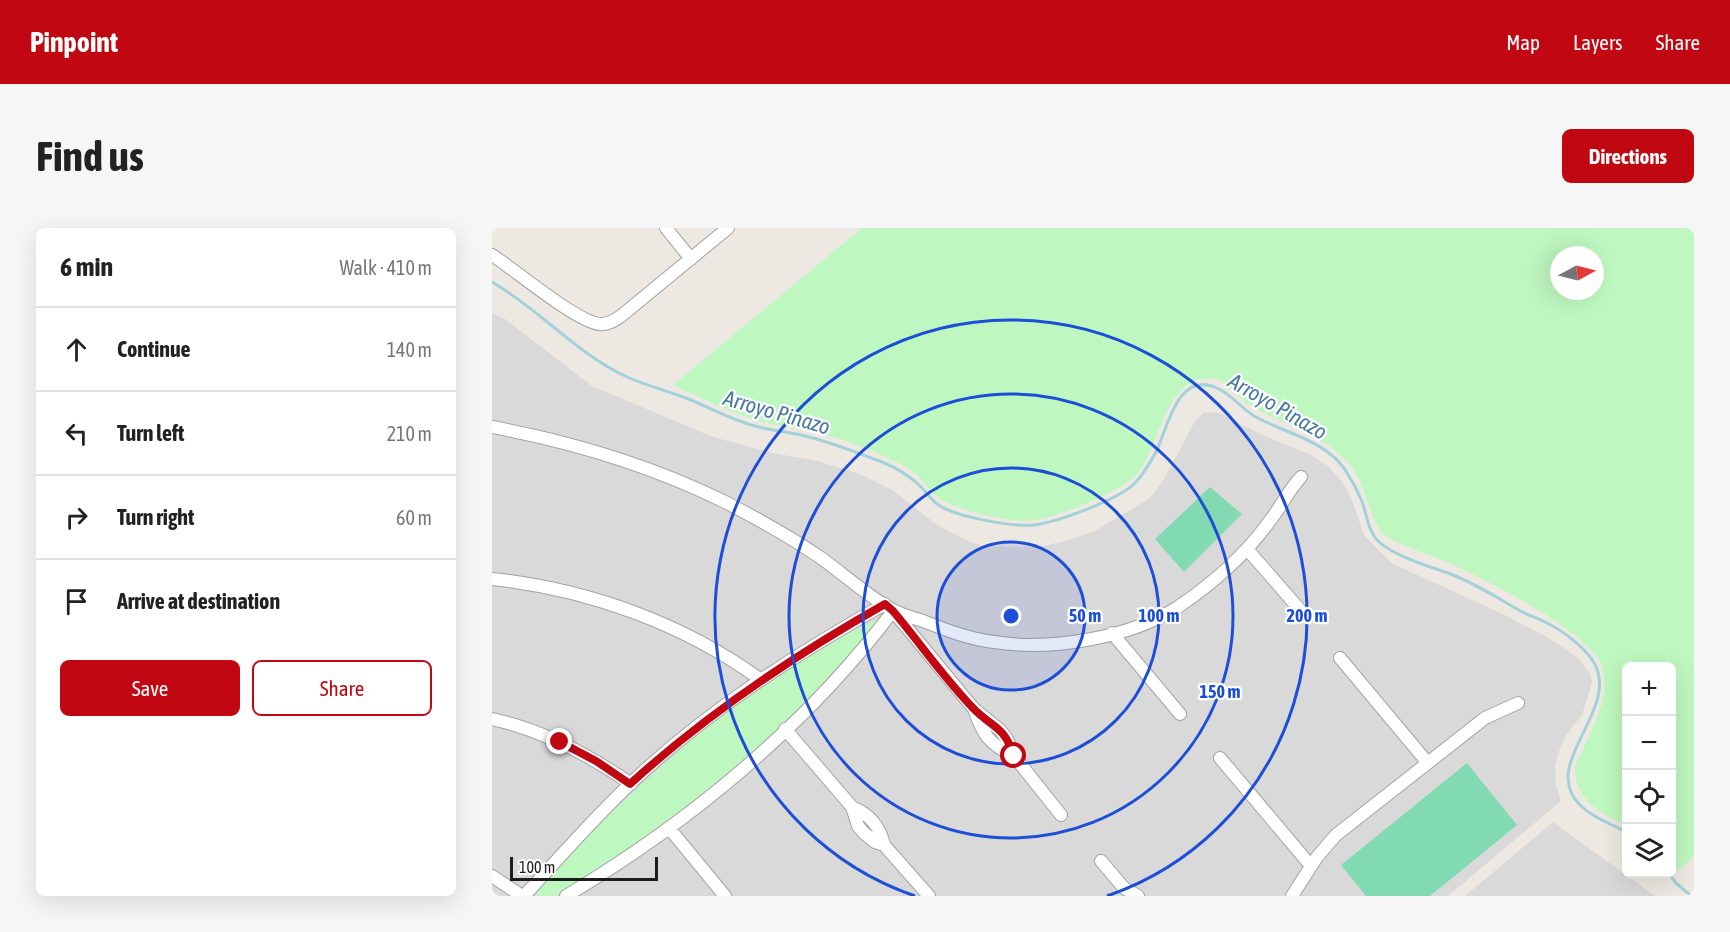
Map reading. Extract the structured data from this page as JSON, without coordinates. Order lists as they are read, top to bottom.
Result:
{
  "water": ["Arroyo Pinazo"],
  "scale_bar": "100 m",
  "north": "right",
  "page": {
    "header": "Pinpoint",
    "nav": ["Map", "Layers", "Share"],
    "buttons": [
      "Directions",
      ["Save", "Share"]
    ],
    "title": "Find us",
    "heading": ["6 min", "Walk · 410 m"],
    "list": [
      ["Continue", "140 m"],
      ["Turn left", "210 m"],
      ["Turn right", "60 m"],
      "Arrive at destination"
    ],
    "map_buttons": ["+", "−"],
    "scale": "100 m"
  },
  "rings": [
    "50 m",
    "100 m",
    "200 m",
    "150 m"
  ]
}
